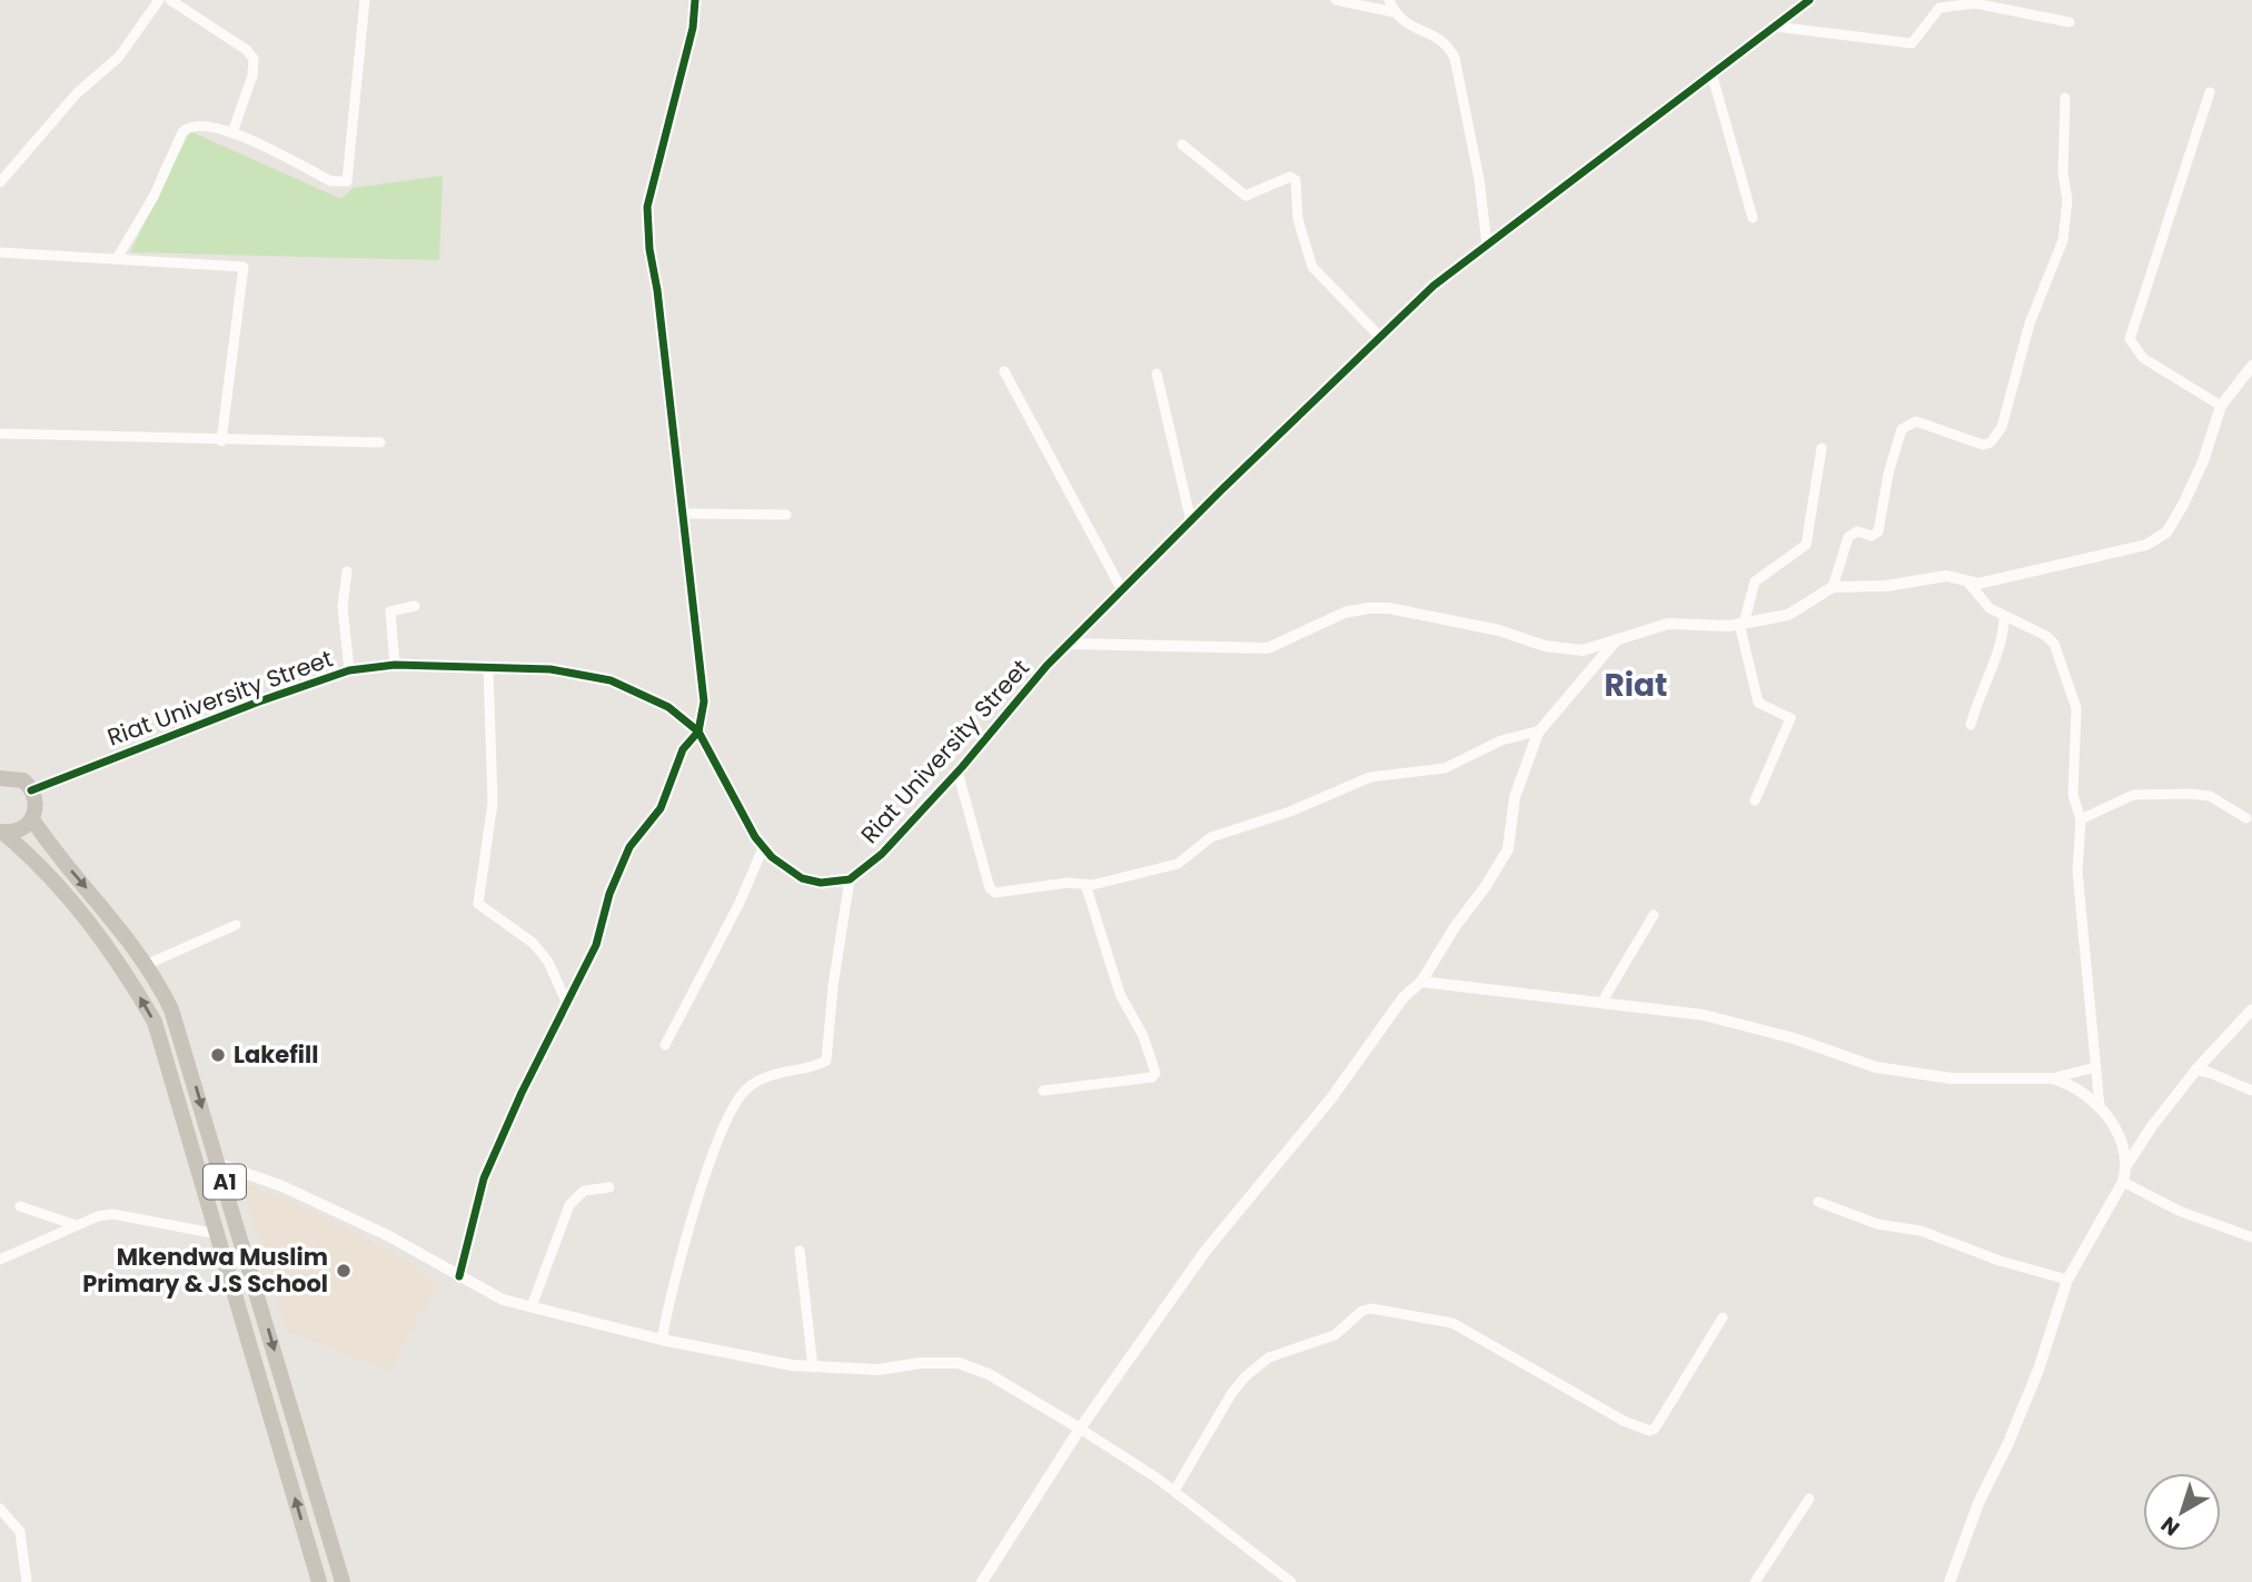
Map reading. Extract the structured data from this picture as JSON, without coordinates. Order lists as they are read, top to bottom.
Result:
{
  "streets": {
    "highway": ["A1"],
    "street": ["Riat University Street"]
  },
  "districts": ["Riat"],
  "places": ["Lakefill", "Mkendwa Muslim Primary & J.S School"],
  "north": "bottom left"
}
